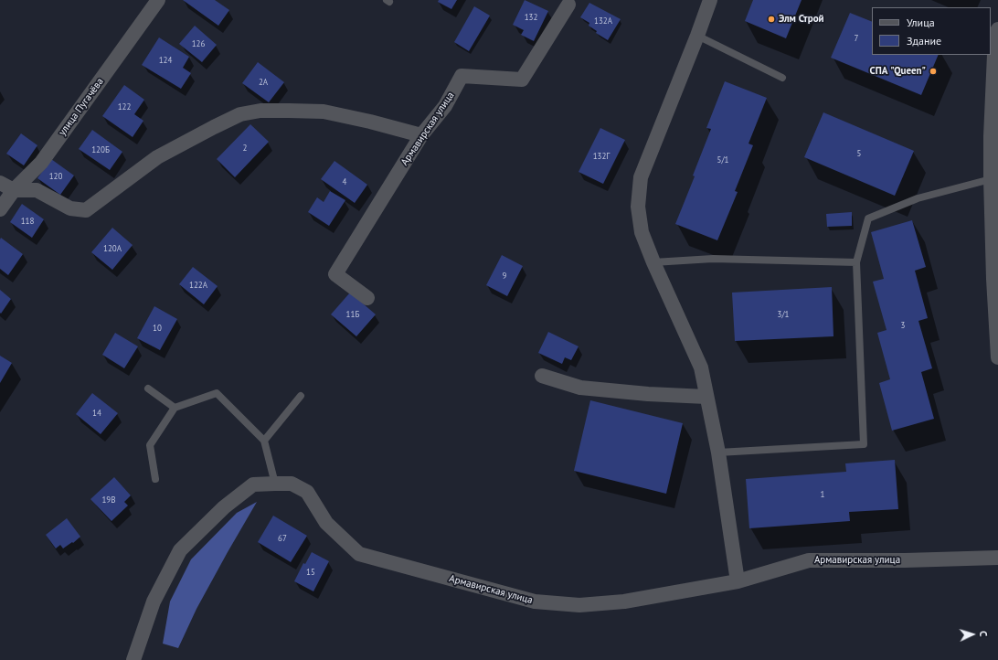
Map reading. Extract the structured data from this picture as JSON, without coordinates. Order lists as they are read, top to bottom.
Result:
{
  "streets": {
    "street": ["улица Пугачёва", "Армавирская улица"]
  },
  "places": ["Элм Строй", "СПА \"Queen\""],
  "house_numbers": [
    "132",
    "132А",
    "7",
    "126",
    "124",
    "2А",
    "122",
    "2",
    "120Б",
    "5",
    "132Г",
    "5/1",
    "120",
    "4",
    "118",
    "120А",
    "9",
    "122А",
    "11Б",
    "3/1",
    "3",
    "10",
    "14",
    "1",
    "19В",
    "67",
    "15"
  ],
  "legend": ["Улица", "Здание"],
  "north": "right"
}
